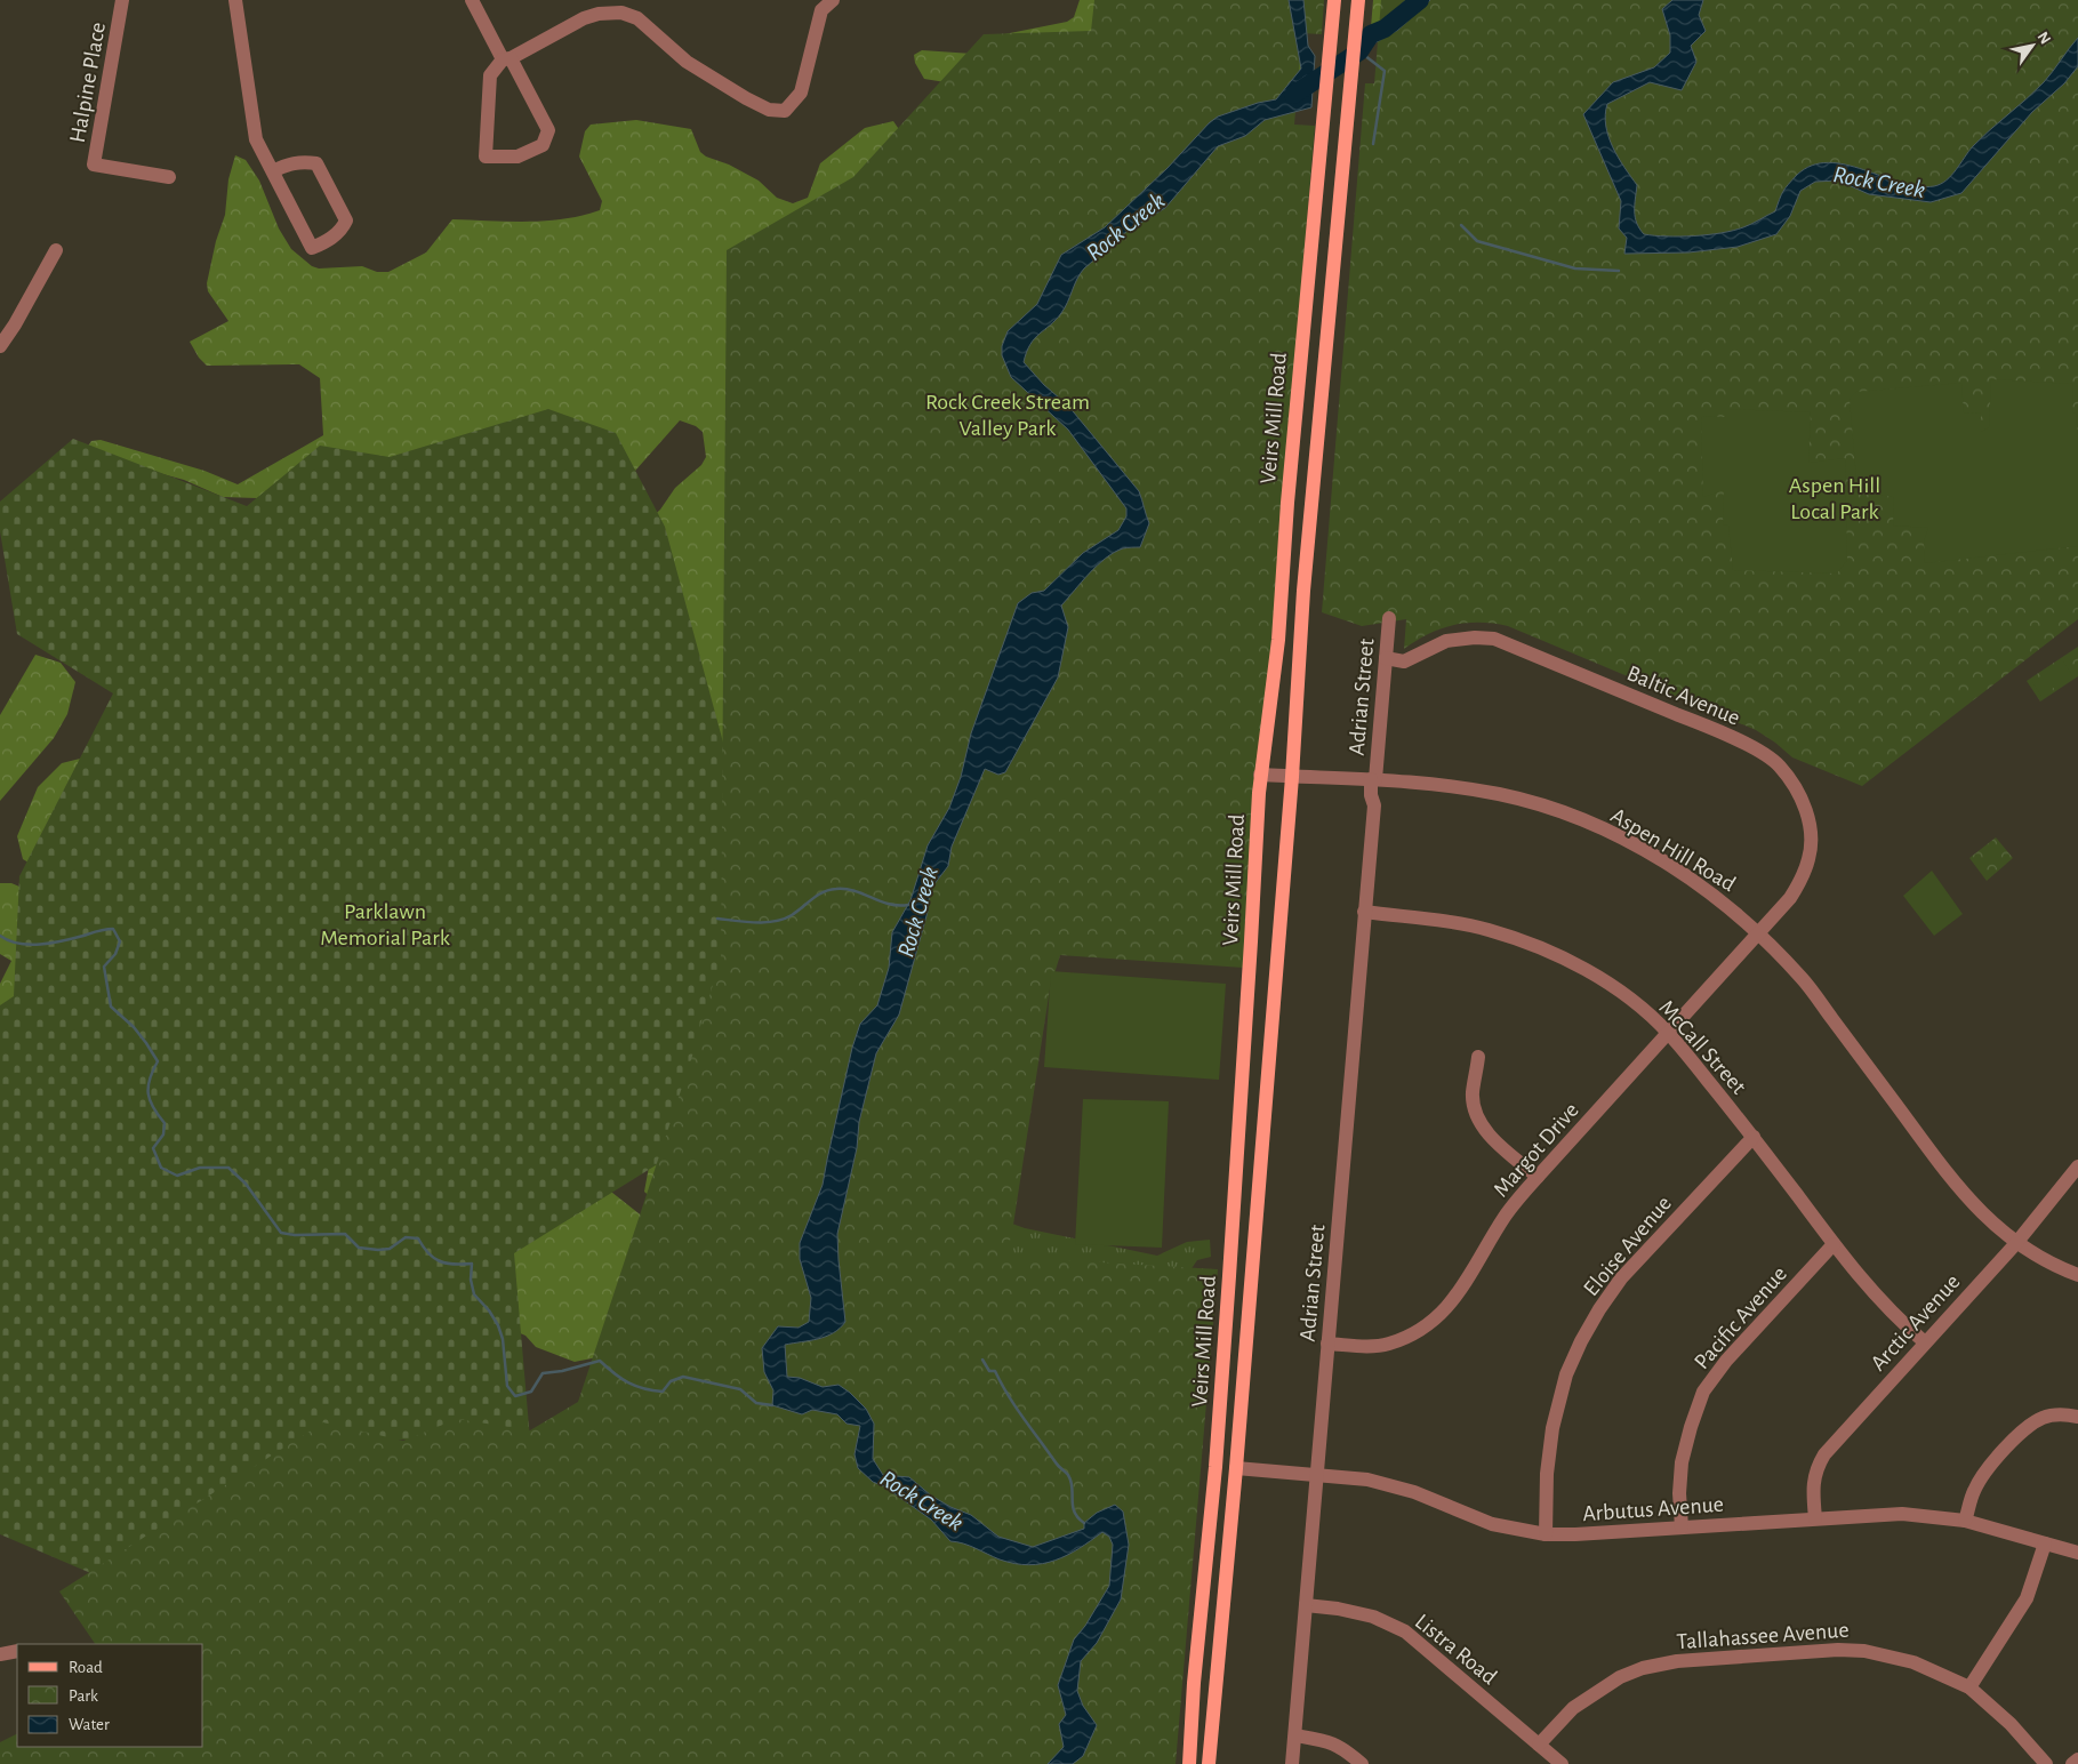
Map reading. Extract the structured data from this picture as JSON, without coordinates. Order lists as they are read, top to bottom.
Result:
{
  "streets": {
    "main road": ["Veirs Mill Road"],
    "street": [
      "Halpine Place",
      "Baltic Avenue",
      "Adrian Street",
      "Aspen Hill Road",
      "McCall Street",
      "Margot Drive",
      "Eloise Avenue",
      "Pacific Avenue",
      "Arctic Avenue",
      "Arbutus Avenue",
      "Tallahassee Avenue",
      "Listra Road"
    ]
  },
  "crossings": [
    ["Veirs Mill Road", "Aspen Hill Road"],
    ["Veirs Mill Road", "Arbutus Avenue"],
    ["Baltic Avenue", "Adrian Street"],
    ["Baltic Avenue", "Aspen Hill Road"],
    ["Baltic Avenue", "Margot Drive"],
    ["Adrian Street", "Aspen Hill Road"],
    ["Adrian Street", "McCall Street"],
    ["Adrian Street", "Margot Drive"],
    ["Adrian Street", "Arbutus Avenue"],
    ["Adrian Street", "Listra Road"],
    ["Aspen Hill Road", "Margot Drive"],
    ["Aspen Hill Road", "Arctic Avenue"],
    ["McCall Street", "Margot Drive"],
    ["McCall Street", "Eloise Avenue"],
    ["McCall Street", "Pacific Avenue"],
    ["McCall Street", "Arctic Avenue"],
    ["Eloise Avenue", "Arbutus Avenue"],
    ["Pacific Avenue", "Arbutus Avenue"],
    ["Arctic Avenue", "Arbutus Avenue"],
    ["Tallahassee Avenue", "Listra Road"]
  ],
  "water": ["Rock Creek"],
  "parks": ["Rock Creek Stream Valley Park", "Aspen Hill Local Park", "Parklawn Memorial Park"],
  "legend": ["Road", "Park", "Water"],
  "north": "top right"
}
